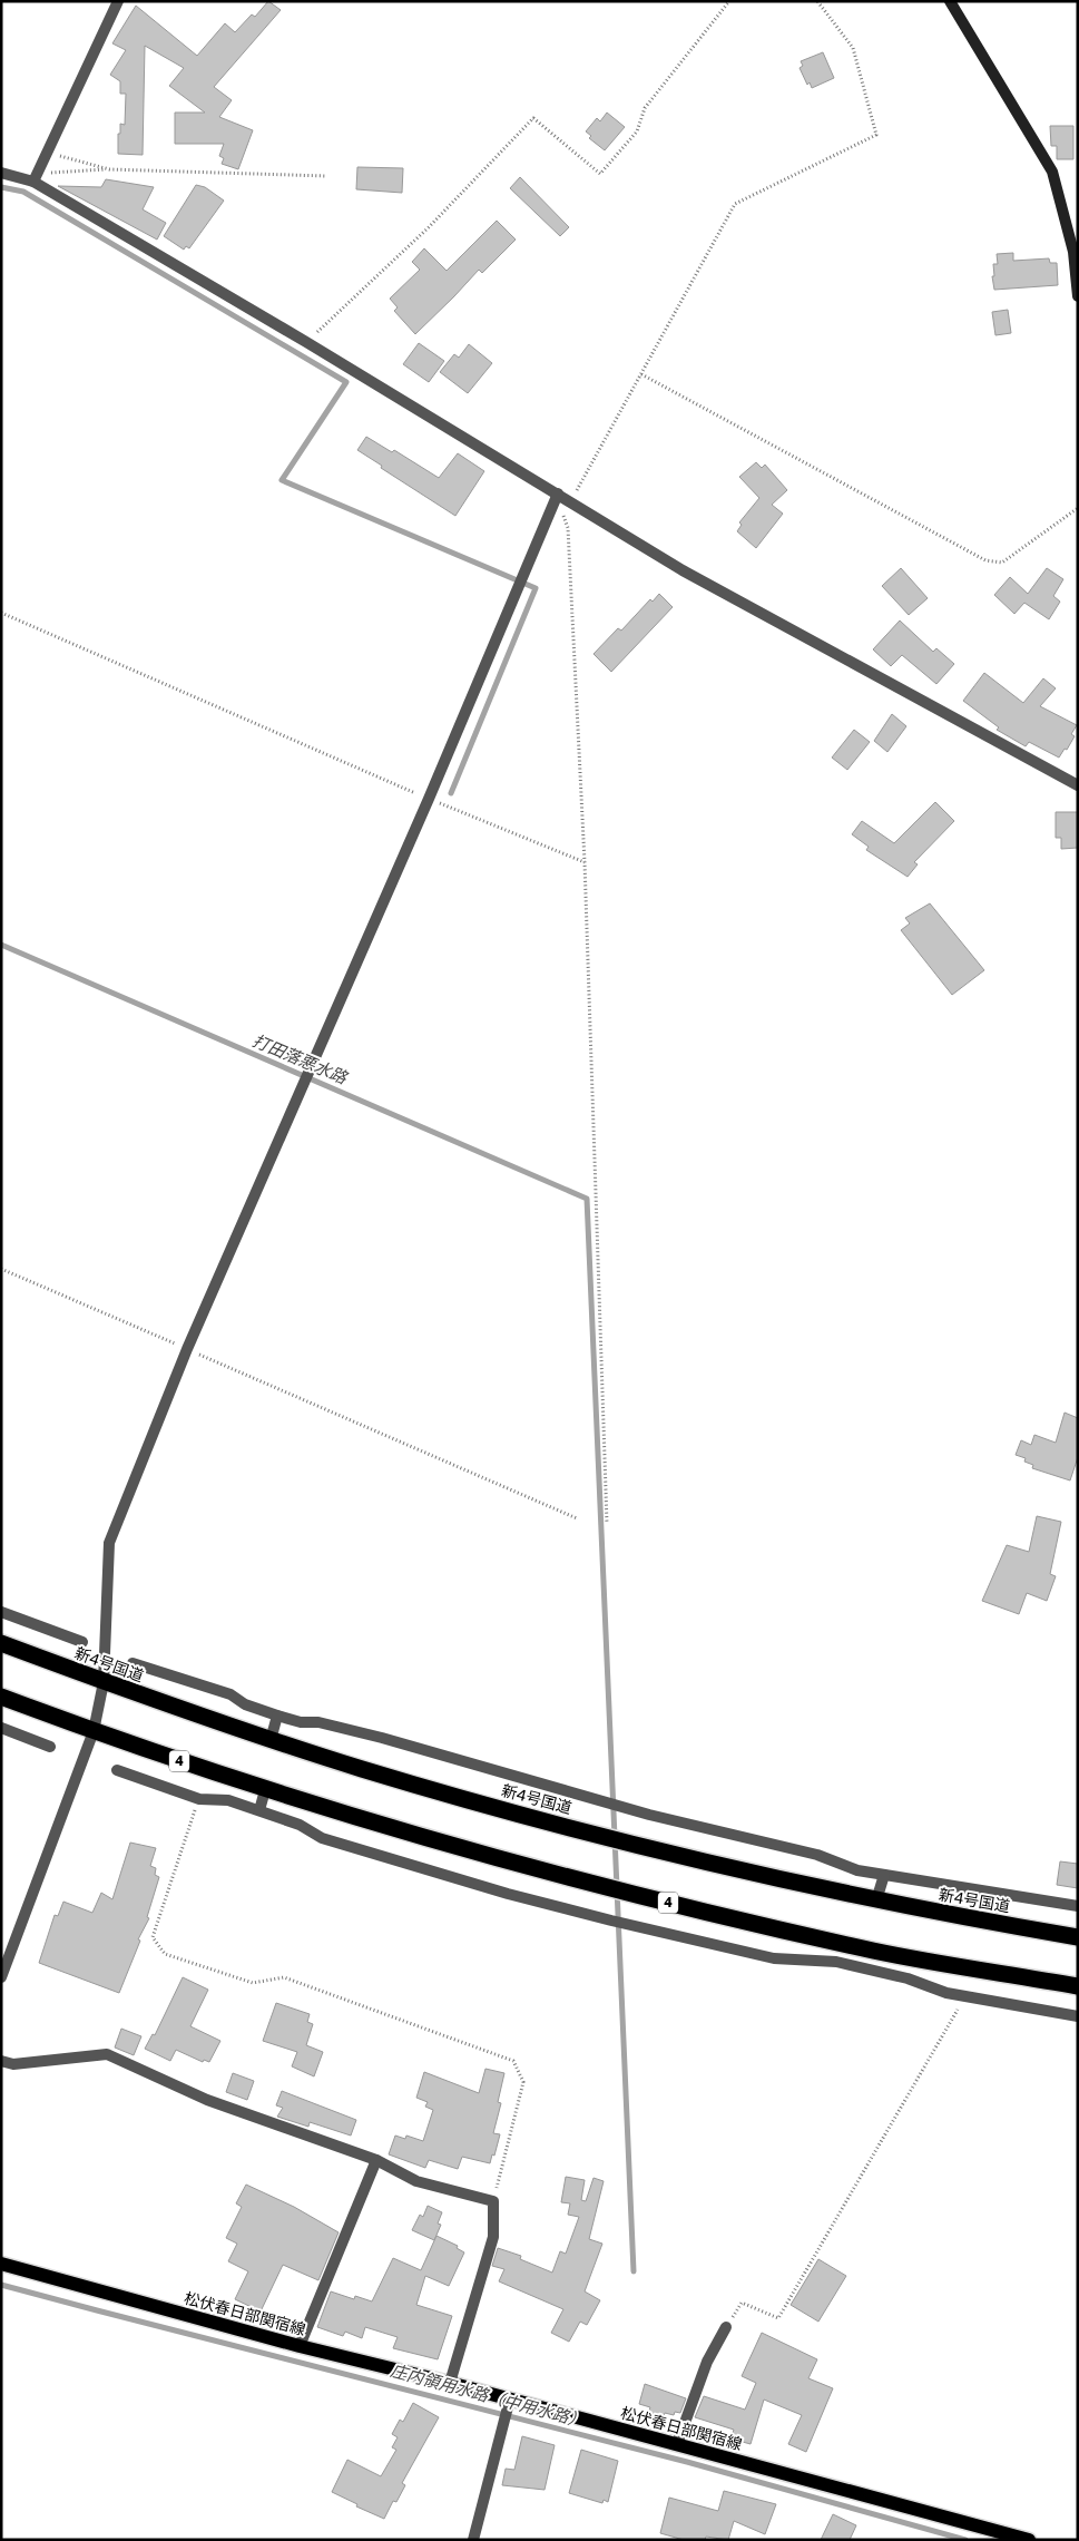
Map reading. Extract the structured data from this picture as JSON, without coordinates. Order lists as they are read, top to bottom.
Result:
{
  "streets": {
    "highway": ["新4号国道", "4"],
    "main road": ["松伏春日部関宿線"]
  },
  "water": ["打田落悪水路", "庄内領用水路（中用水路）"]
}
